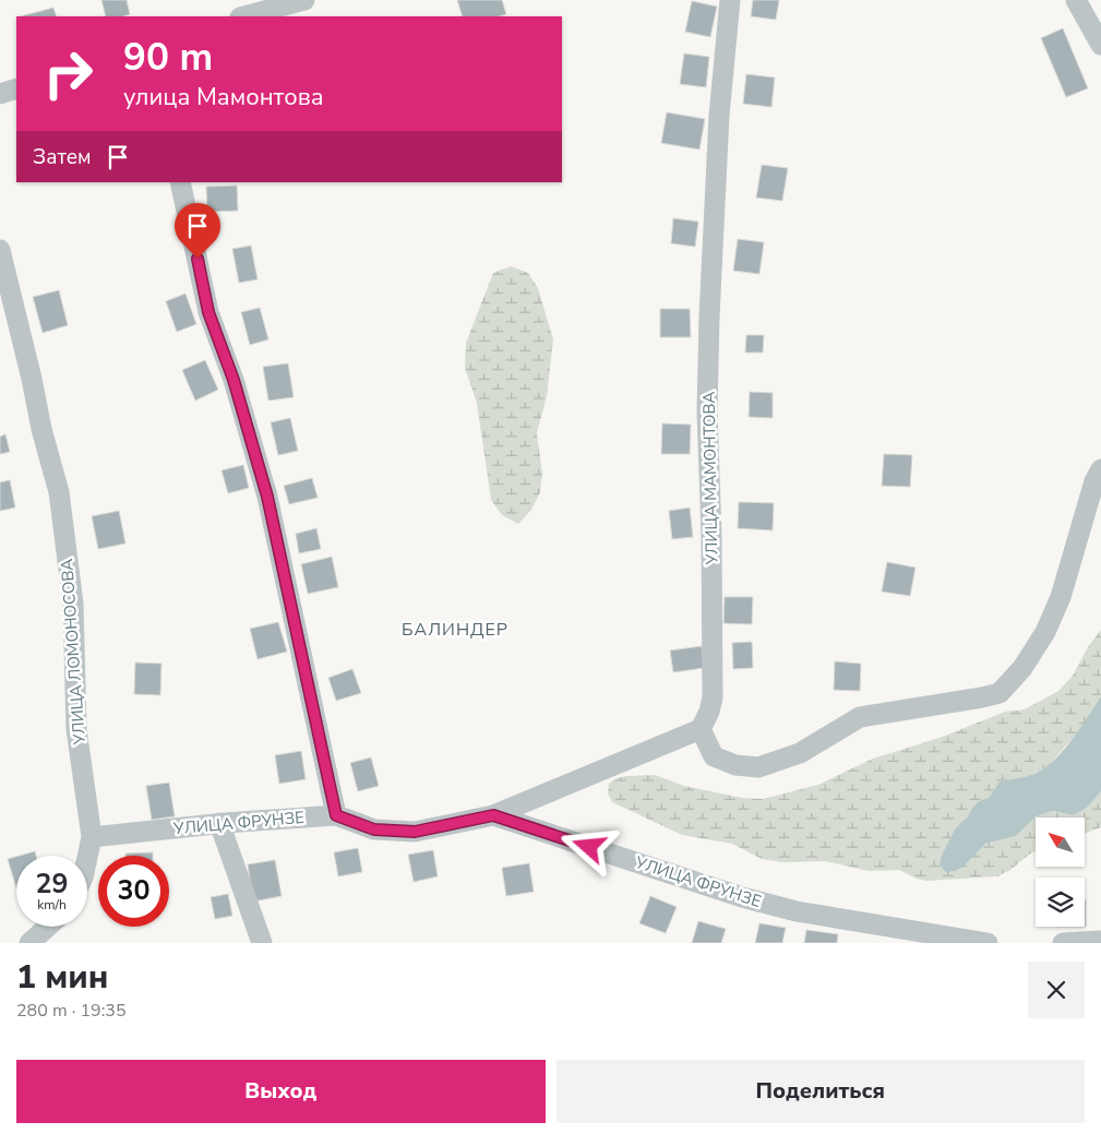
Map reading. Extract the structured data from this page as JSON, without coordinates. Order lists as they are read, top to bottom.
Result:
{
  "streets": {
    "street": ["УЛИЦА МАМОНТОВА", "УЛИЦА ЛОМОНОСОВА", "УЛИЦА ФРУНЗЕ"]
  },
  "crossings": [
    ["УЛИЦА ЛОМОНОСОВА", "УЛИЦА ФРУНЗЕ"]
  ],
  "districts": ["БАЛИНДЕР"],
  "north": "top left",
  "page": {
    "turn": ["90 m", "улица Мамонтова"],
    "then": "Затем",
    "speed": "29 km/h",
    "limit": "30",
    "heading": ["1 мин", "280 m · 19:35"],
    "buttons": ["Выход", "Поделиться"]
  }
}
